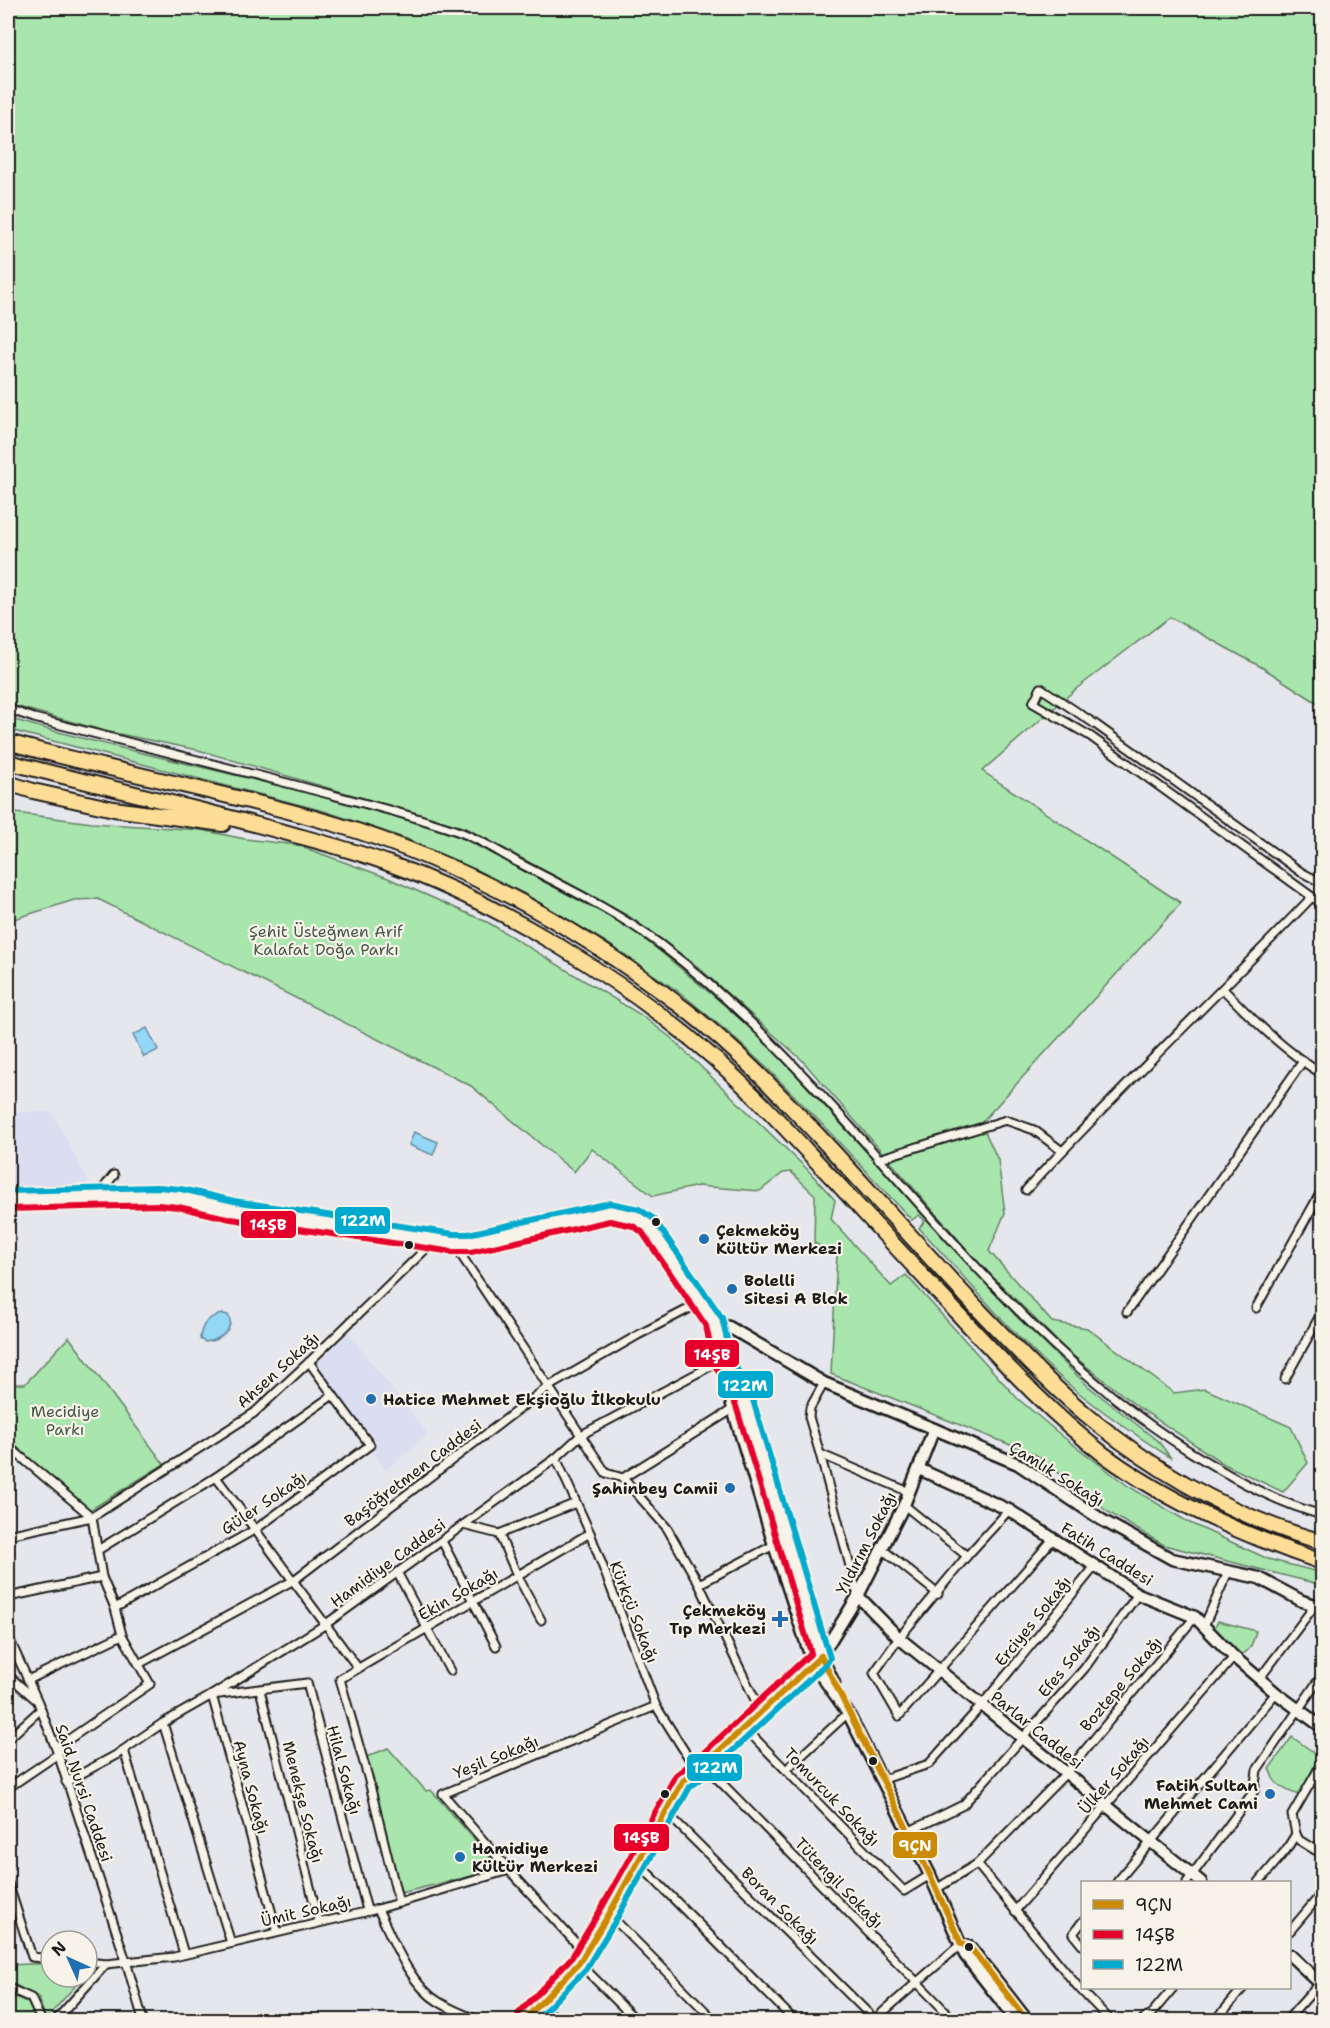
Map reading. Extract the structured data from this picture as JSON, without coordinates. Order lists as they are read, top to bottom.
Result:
{
  "streets": {
    "street": [
      "Ahsen Sokağı",
      "Başöğretmen Caddesi",
      "Çamlık Sokağı",
      "Güler Sokağı",
      "Yıldırım Sokağı",
      "Fatih Caddesi",
      "Hamidiye Caddesi",
      "Ekin Sokağı",
      "Kürkçü Sokağı",
      "Erciyes Sokağı",
      "Efes Sokağı",
      "Boztepe Sokağı",
      "Parlar Caddesi",
      "Yeşil Sokağı",
      "Hilal Sokağı",
      "Ülker Sokağı",
      "Ayna Sokağı",
      "Said Nursi Caddesi",
      "Tomurcuk Sokağı",
      "Menekşe Sokağı",
      "Tütengil Sokağı",
      "Boran Sokağı",
      "Ümit Sokağı"
    ]
  },
  "crossings": [
    ["Çamlık Sokağı", "Yıldırım Sokağı"],
    ["Yıldırım Sokağı", "Fatih Caddesi"],
    ["Yıldırım Sokağı", "Kürkçü Sokağı"],
    ["Yıldırım Sokağı", "Parlar Caddesi"],
    ["Yıldırım Sokağı", "Yeşil Sokağı"],
    ["Yıldırım Sokağı", "Tomurcuk Sokağı"],
    ["Yıldırım Sokağı", "Tütengil Sokağı"],
    ["Yıldırım Sokağı", "Boran Sokağı"],
    ["Fatih Caddesi", "Erciyes Sokağı"],
    ["Fatih Caddesi", "Efes Sokağı"],
    ["Fatih Caddesi", "Boztepe Sokağı"],
    ["Fatih Caddesi", "Ülker Sokağı"],
    ["Hamidiye Caddesi", "Kürkçü Sokağı"],
    ["Hamidiye Caddesi", "Ayna Sokağı"],
    ["Hamidiye Caddesi", "Said Nursi Caddesi"],
    ["Ekin Sokağı", "Kürkçü Sokağı"],
    ["Ekin Sokağı", "Ümit Sokağı"],
    ["Kürkçü Sokağı", "Yeşil Sokağı"],
    ["Kürkçü Sokağı", "Tütengil Sokağı"],
    ["Erciyes Sokağı", "Parlar Caddesi"],
    ["Efes Sokağı", "Parlar Caddesi"],
    ["Boztepe Sokağı", "Parlar Caddesi"],
    ["Parlar Caddesi", "Ülker Sokağı"],
    ["Yeşil Sokağı", "Ümit Sokağı"],
    ["Hilal Sokağı", "Menekşe Sokağı"],
    ["Hilal Sokağı", "Ümit Sokağı"],
    ["Ayna Sokağı", "Ümit Sokağı"],
    ["Said Nursi Caddesi", "Ümit Sokağı"],
    ["Menekşe Sokağı", "Ümit Sokağı"]
  ],
  "parks": ["Şehit Üsteğmen Arif Kalafat Doğa Parkı", "Mecidiye Parkı"],
  "places": {
    "other": [
      "Çekmeköy Kültür Merkezi",
      "Bolelli Sitesi A Blok",
      "Hatice Mehmet Ekşioğlu İlkokulu",
      "Şahinbey Camii",
      "Fatih Sultan Mehmet Cami",
      "Hamidiye Kültür Merkezi"
    ],
    "health": ["Çekmeköy Tıp Merkezi"]
  },
  "lines": ["transit line 122M", "transit line 14ŞB", "transit line 9ÇN"],
  "legend": ["9ÇN", "14ŞB", "122M"],
  "north": "top left"
}
